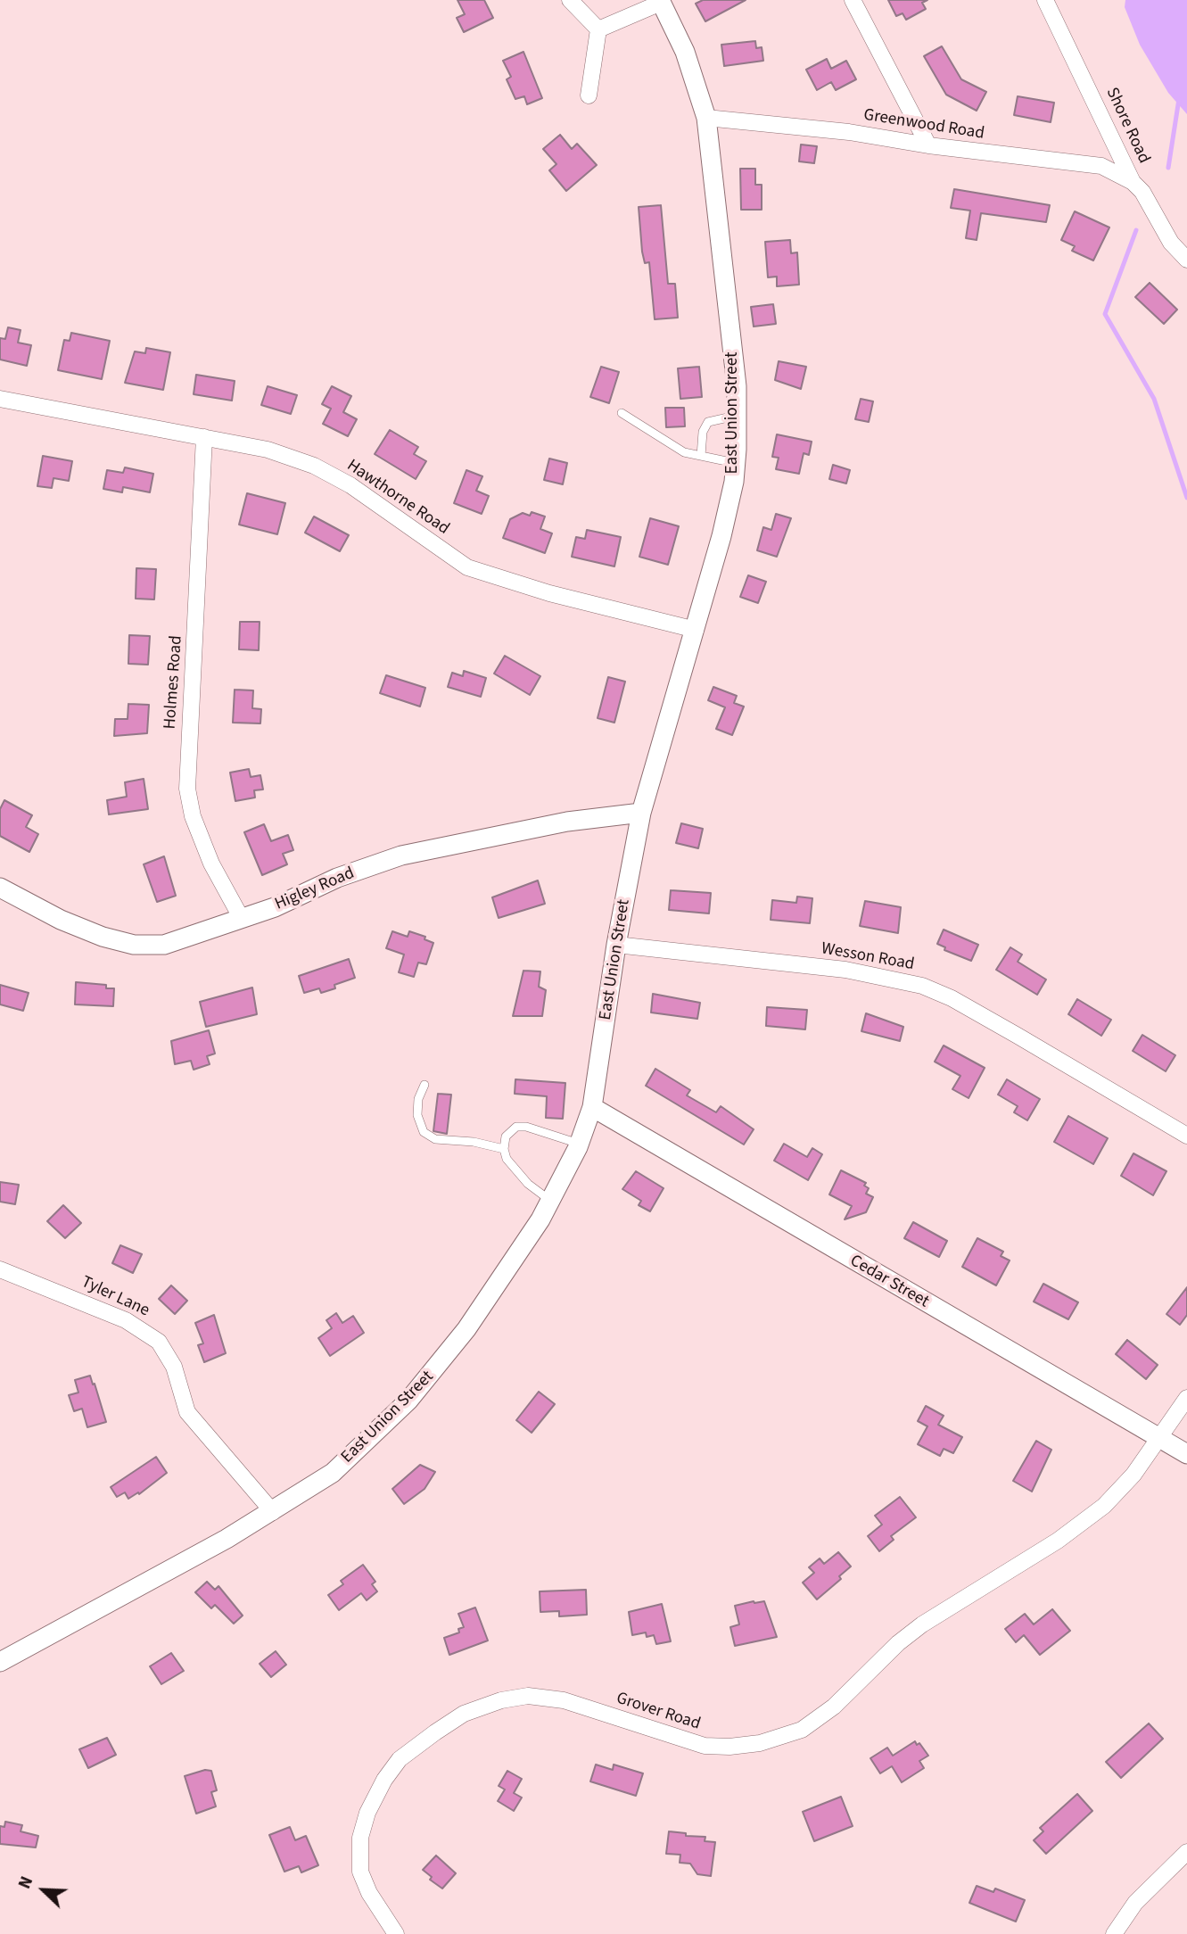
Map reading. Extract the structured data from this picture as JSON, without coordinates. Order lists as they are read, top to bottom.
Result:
{
  "streets": {
    "street": [
      "Greenwood Road",
      "Shore Road",
      "East Union Street",
      "Hawthorne Road",
      "Holmes Road",
      "Higley Road",
      "Wesson Road",
      "Cedar Street",
      "Tyler Lane",
      "Grover Road"
    ]
  },
  "crossings": [
    ["Greenwood Road", "Shore Road"],
    ["Greenwood Road", "East Union Street"],
    ["East Union Street", "Hawthorne Road"],
    ["East Union Street", "Higley Road"],
    ["East Union Street", "Wesson Road"],
    ["East Union Street", "Cedar Street"],
    ["East Union Street", "Tyler Lane"],
    ["Hawthorne Road", "Holmes Road"],
    ["Holmes Road", "Higley Road"],
    ["Cedar Street", "Grover Road"]
  ],
  "north": "top left"
}
